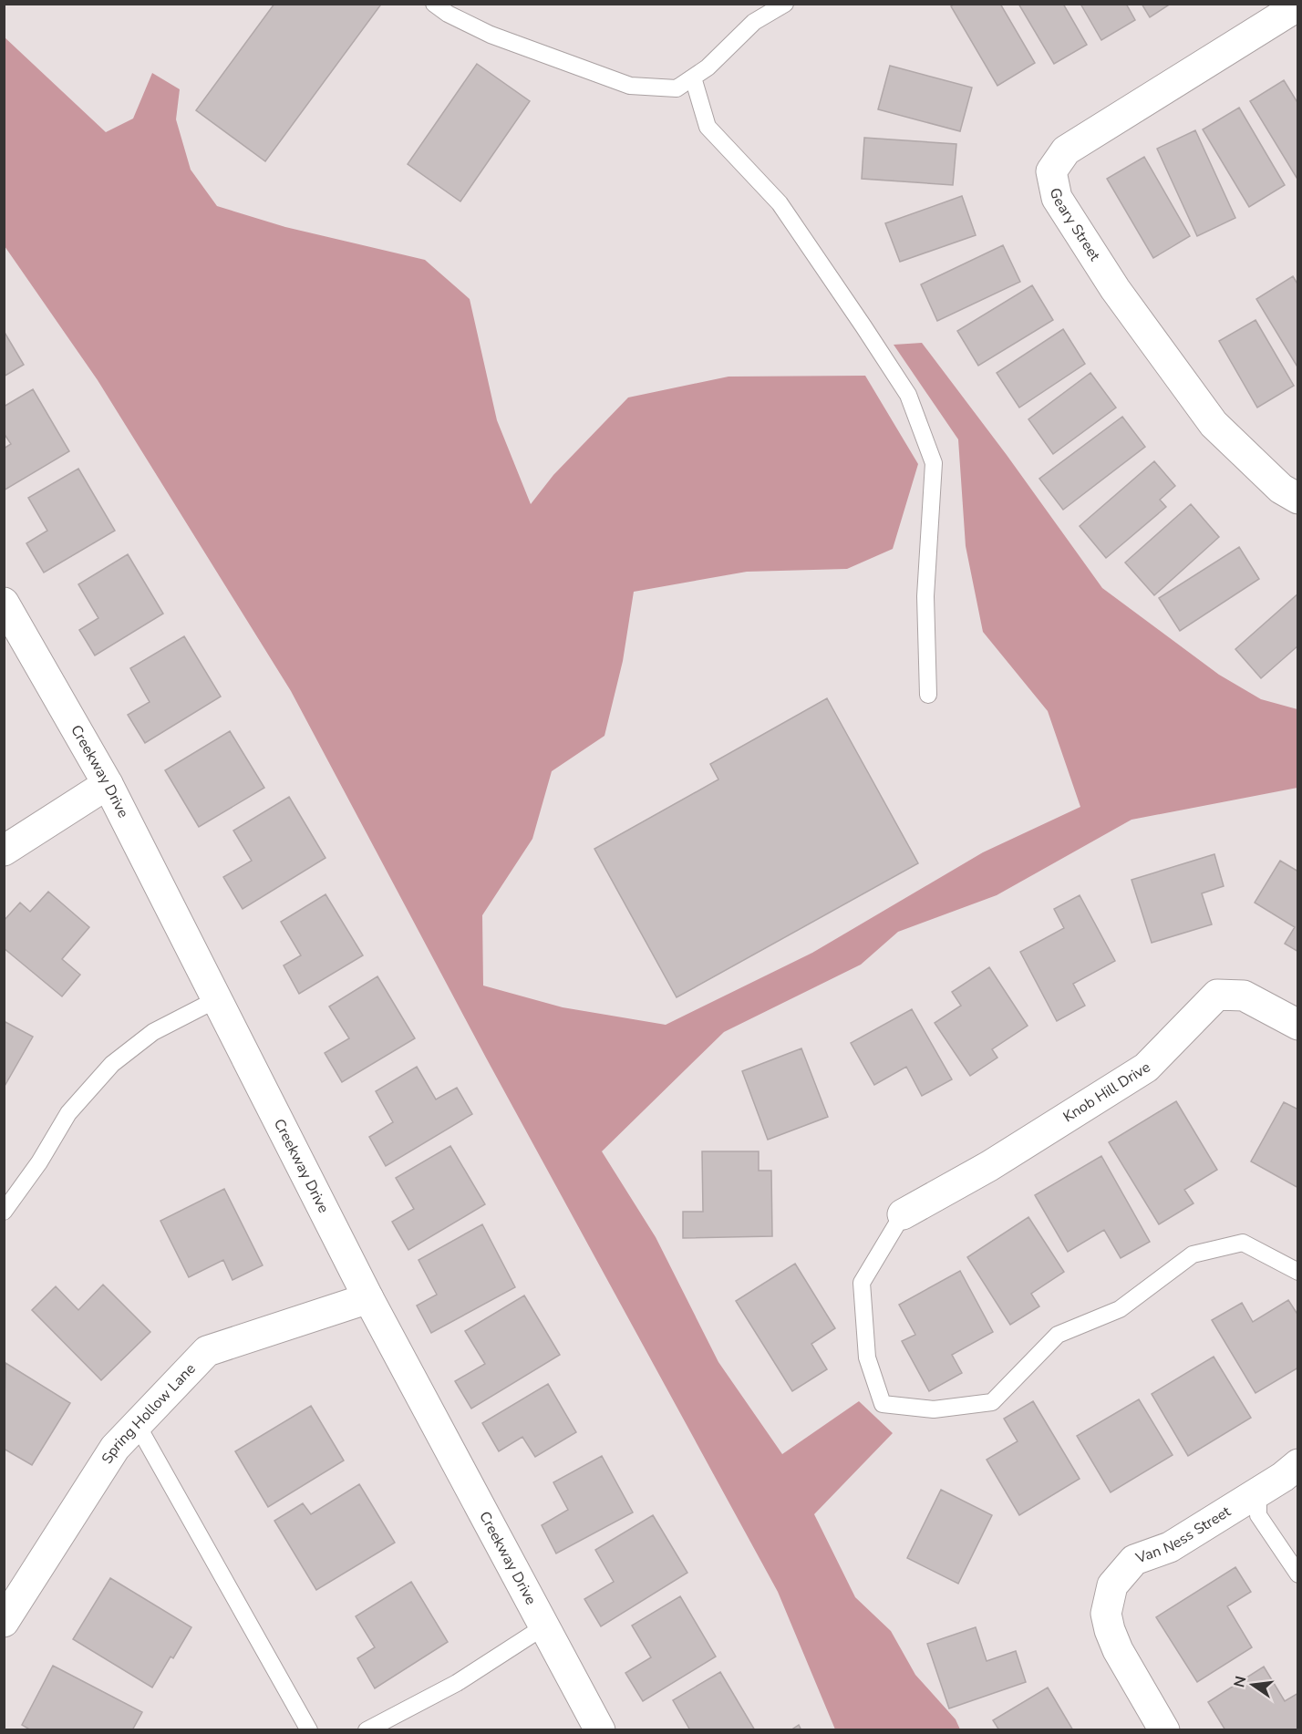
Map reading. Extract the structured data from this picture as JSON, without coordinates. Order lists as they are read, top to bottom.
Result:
{
  "streets": {
    "street": [
      "Geary Street",
      "Creekway Drive",
      "Knob Hill Drive",
      "Spring Hollow Lane",
      "Van Ness Street"
    ]
  },
  "crossings": [
    ["Creekway Drive", "Spring Hollow Lane"]
  ],
  "north": "left"
}
